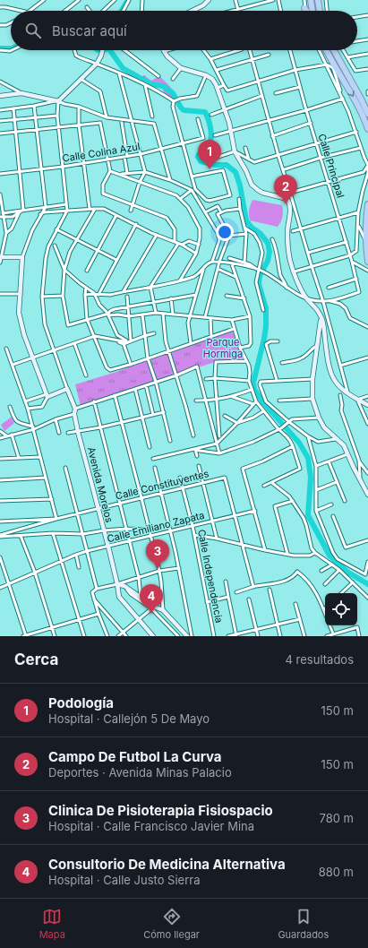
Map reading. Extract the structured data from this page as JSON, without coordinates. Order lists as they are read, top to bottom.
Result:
{
  "streets": {
    "main road": ["Avenida Morelos"],
    "street": [
      "Calle Colina Azul",
      "Calle Principal",
      "Calle Constituyentes",
      "Calle Emiliano Zapata",
      "Calle Independencia"
    ]
  },
  "crossings": [
    ["Avenida Morelos", "Calle Constituyentes"],
    ["Avenida Morelos", "Calle Emiliano Zapata"],
    ["Calle Constituyentes", "Calle Emiliano Zapata"],
    ["Calle Constituyentes", "Calle Independencia"],
    ["Calle Emiliano Zapata", "Calle Independencia"]
  ],
  "parks": ["Parque Hormiga"],
  "page": {
    "search": "Buscar aquí",
    "pins": [
      "1",
      "2",
      "3",
      "4"
    ],
    "heading": ["Cerca", "4 resultados"],
    "list": [
      {
        "mark": "1",
        "name": "Podología",
        "note": "Hospital · Callejón 5 De Mayo",
        "value": "150 m"
      },
      {
        "mark": "2",
        "name": "Campo De Futbol La Curva",
        "note": "Deportes · Avenida Minas Palacio",
        "value": "150 m"
      },
      {
        "mark": "3",
        "name": "Clinica De Pisioterapia Fisiospacio",
        "note": "Hospital · Calle Francisco Javier Mina",
        "value": "780 m"
      },
      {
        "mark": "4",
        "name": "Consultorio De Medicina Alternativa",
        "note": "Hospital · Calle Justo Sierra",
        "value": "880 m"
      }
    ],
    "nav": ["Mapa", "Cómo llegar", "Guardados"]
  }
}
